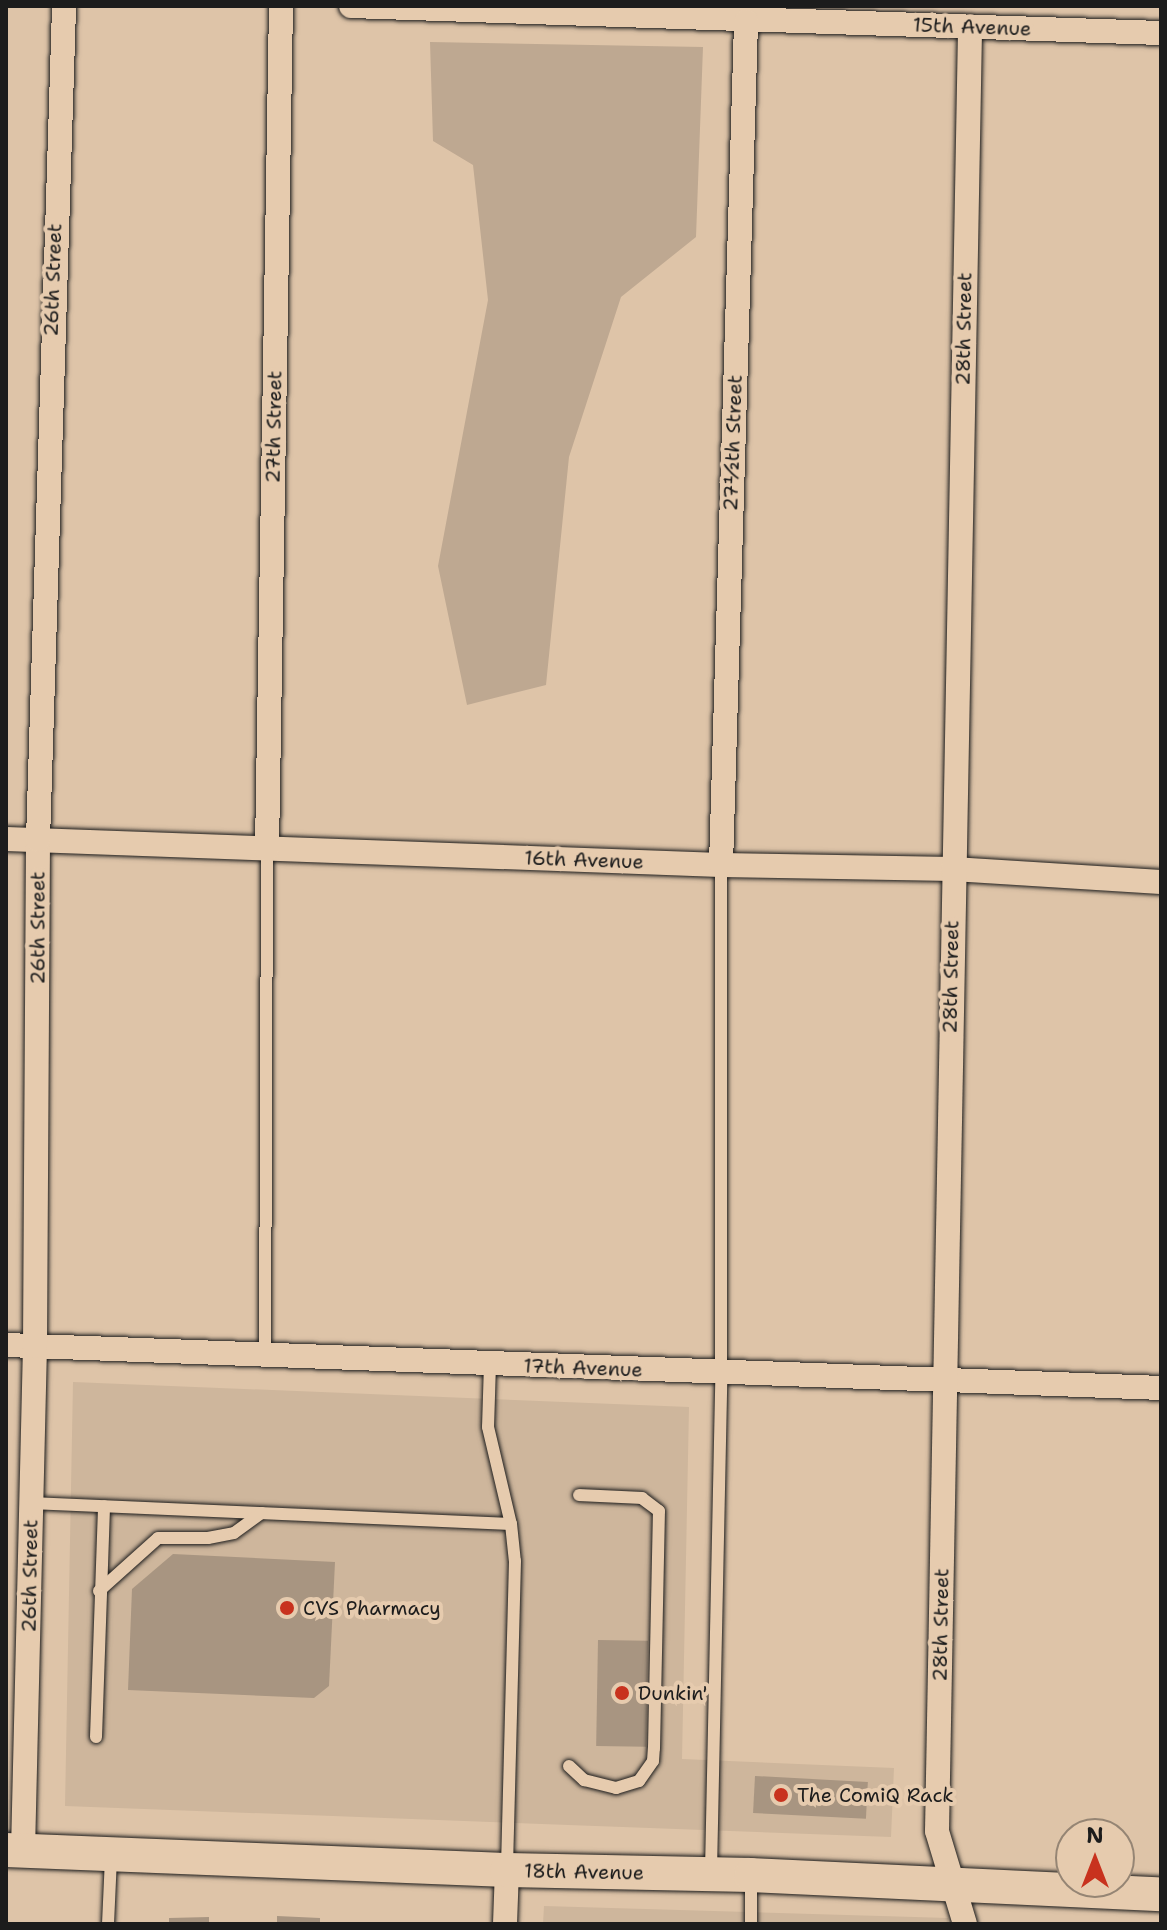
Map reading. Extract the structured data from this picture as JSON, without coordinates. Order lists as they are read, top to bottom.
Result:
{
  "streets": {
    "street": [
      "15th Avenue",
      "26th Street",
      "28th Street",
      "27th Street",
      "27½th Street",
      "16th Avenue",
      "17th Avenue",
      "18th Avenue"
    ]
  },
  "crossings": [
    ["15th Avenue", "28th Street"],
    ["15th Avenue", "27½th Street"],
    ["26th Street", "16th Avenue"],
    ["26th Street", "17th Avenue"],
    ["26th Street", "18th Avenue"],
    ["28th Street", "16th Avenue"],
    ["28th Street", "17th Avenue"],
    ["28th Street", "18th Avenue"],
    ["27th Street", "16th Avenue"],
    ["27½th Street", "16th Avenue"]
  ],
  "places": ["CVS Pharmacy", "Dunkin'", "The ComiQ Rack"],
  "north": "top"
}
